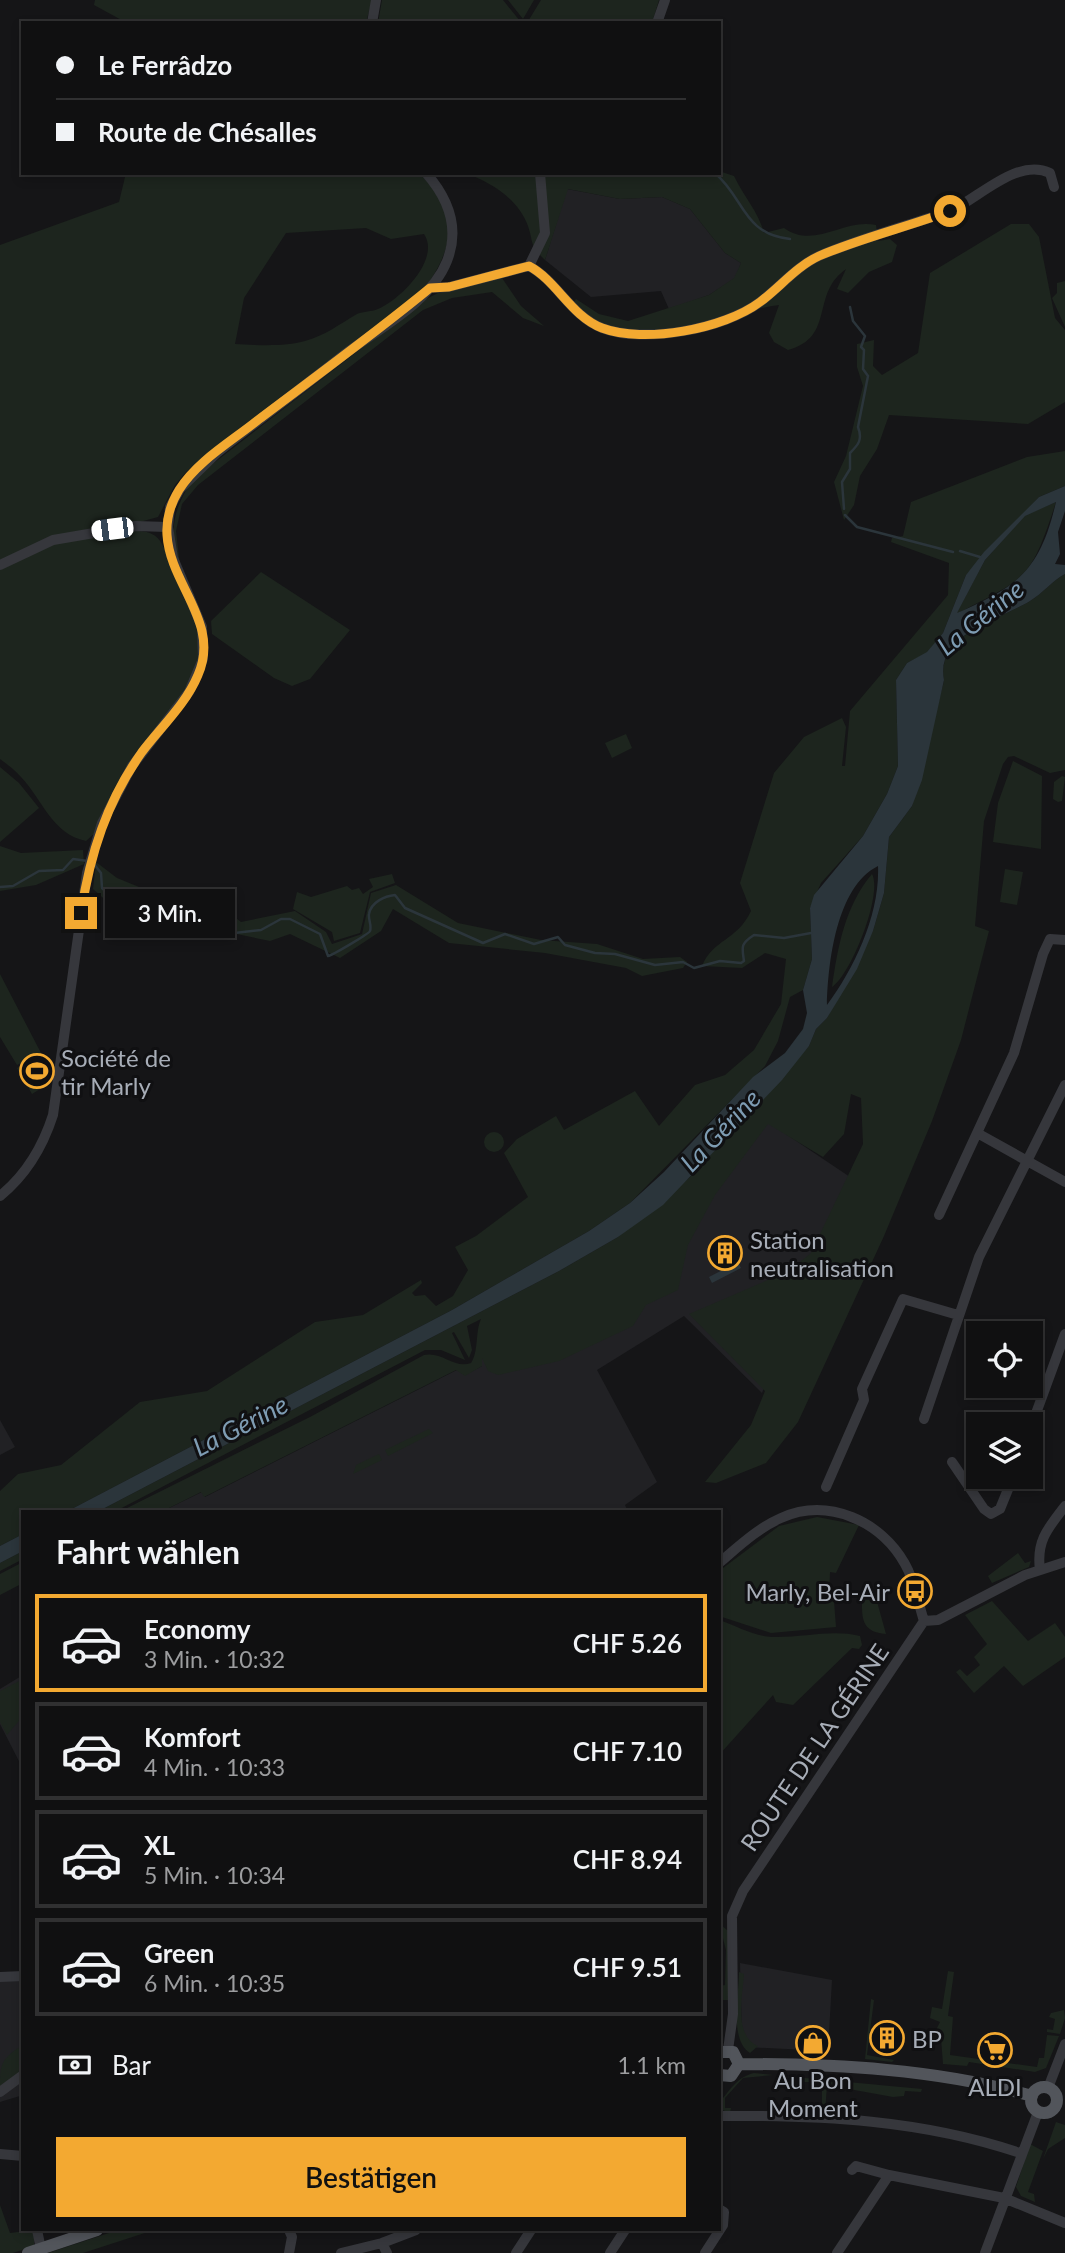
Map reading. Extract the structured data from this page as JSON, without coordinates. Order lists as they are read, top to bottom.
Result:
{
  "streets": {
    "street": ["ROUTE DE LA GÉRINE"]
  },
  "water": ["La Gérine"],
  "places": {
    "sports": ["Société de tir Marly"],
    "building": ["Station neutralisation", "BP"],
    "bus stop": ["Marly, Bel-Air"],
    "shop": ["Au Bon Moment"],
    "supermarket": ["ALDI"]
  },
  "page": {
    "banner": ["Le Ferrâdzo", "Route de Chésalles"],
    "bubble": "3 Min.",
    "heading": "Fahrt wählen",
    "list": [
      {
        "name": "Economy",
        "note": "3 Min. · 10:32",
        "value": "CHF 5.26"
      },
      {
        "name": "Komfort",
        "note": "4 Min. · 10:33",
        "value": "CHF 7.10"
      },
      {
        "name": "XL",
        "note": "5 Min. · 10:34",
        "value": "CHF 8.94"
      },
      {
        "name": "Green",
        "note": "6 Min. · 10:35",
        "value": "CHF 9.51"
      }
    ],
    "pay": ["Bar", "1.1 km"],
    "buttons": "Bestätigen"
  }
}
